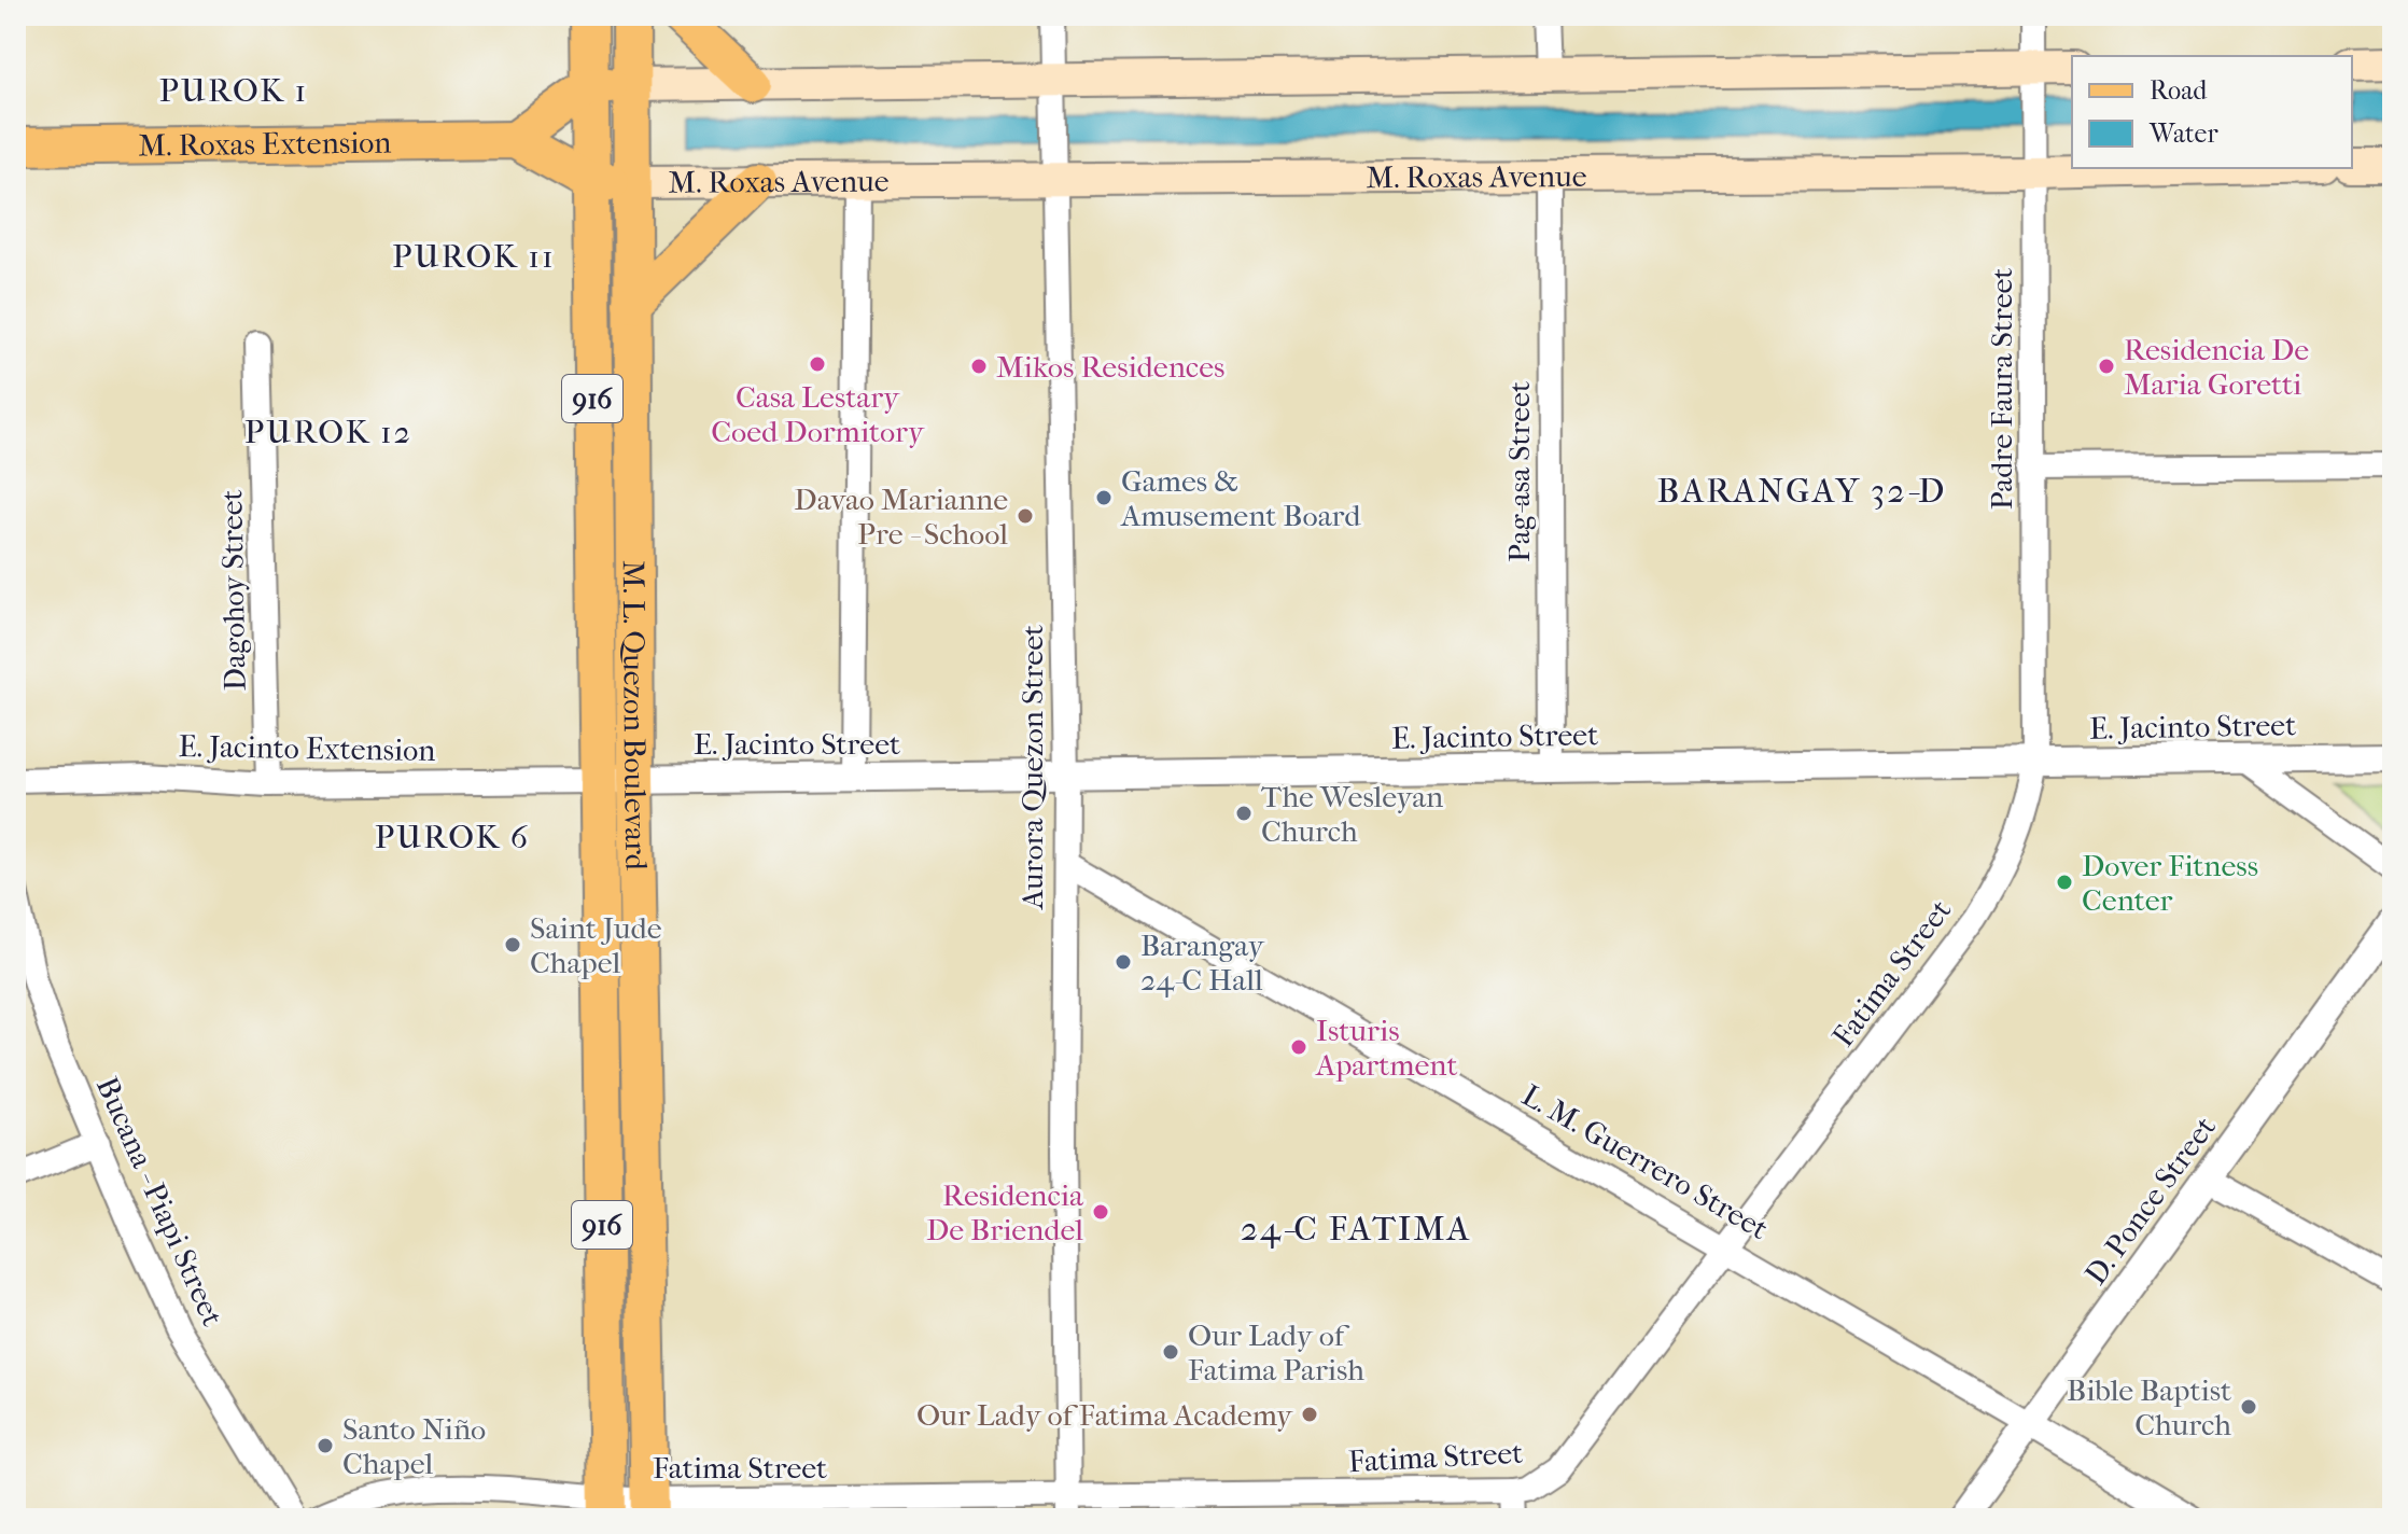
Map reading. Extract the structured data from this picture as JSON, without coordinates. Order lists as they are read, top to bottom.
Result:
{
  "streets": {
    "main road": [
      "M. Roxas Extension",
      "M. Roxas Avenue",
      "916",
      "M. L. Quezon Boulevard"
    ],
    "street": [
      "Padre Faura Street",
      "Pag-asa Street",
      "Dagohoy Street",
      "E. Jacinto Street",
      "E. Jacinto Extension",
      "Aurora Quezon Street",
      "Fatima Street",
      "L. M. Guerrero Street",
      "D. Ponce Street",
      "Bucana - Piapi Street"
    ]
  },
  "crossings": [
    ["M. Roxas Extension", "M. Roxas Avenue"],
    ["M. Roxas Extension", "M. L. Quezon Boulevard"],
    ["M. Roxas Avenue", "Padre Faura Street"],
    ["M. Roxas Avenue", "Pag-asa Street"],
    ["M. Roxas Avenue", "M. L. Quezon Boulevard"],
    ["M. Roxas Avenue", "Aurora Quezon Street"],
    ["Padre Faura Street", "E. Jacinto Street"],
    ["Padre Faura Street", "Fatima Street"],
    ["Pag-asa Street", "E. Jacinto Street"],
    ["Dagohoy Street", "E. Jacinto Extension"],
    ["M. L. Quezon Boulevard", "E. Jacinto Street"],
    ["M. L. Quezon Boulevard", "E. Jacinto Extension"],
    ["M. L. Quezon Boulevard", "Fatima Street"],
    ["E. Jacinto Street", "E. Jacinto Extension"],
    ["E. Jacinto Street", "Aurora Quezon Street"],
    ["E. Jacinto Street", "Fatima Street"],
    ["Aurora Quezon Street", "Fatima Street"],
    ["Aurora Quezon Street", "L. M. Guerrero Street"],
    ["Fatima Street", "L. M. Guerrero Street"],
    ["L. M. Guerrero Street", "D. Ponce Street"]
  ],
  "districts": [
    "PUROK 1",
    "PUROK 11",
    "PUROK 12",
    "BARANGAY 32-D",
    "PUROK 6",
    "24-C FATIMA"
  ],
  "places": [
    "Casa Lestary Coed Dormitory",
    "Mikos Residences",
    "Residencia De Maria Goretti",
    "Games & Amusement Board",
    "Davao Marianne Pre - School",
    "The Wesleyan Church",
    "Dover Fitness Center",
    "Saint Jude Chapel",
    "Barangay 24-C Hall",
    "Isturis Apartment",
    "Residencia De Briendel",
    "Our Lady of Fatima Parish",
    "Bible Baptist Church",
    "Our Lady of Fatima Academy",
    "Santo Niño Chapel"
  ],
  "legend": ["Road", "Water"]
}
